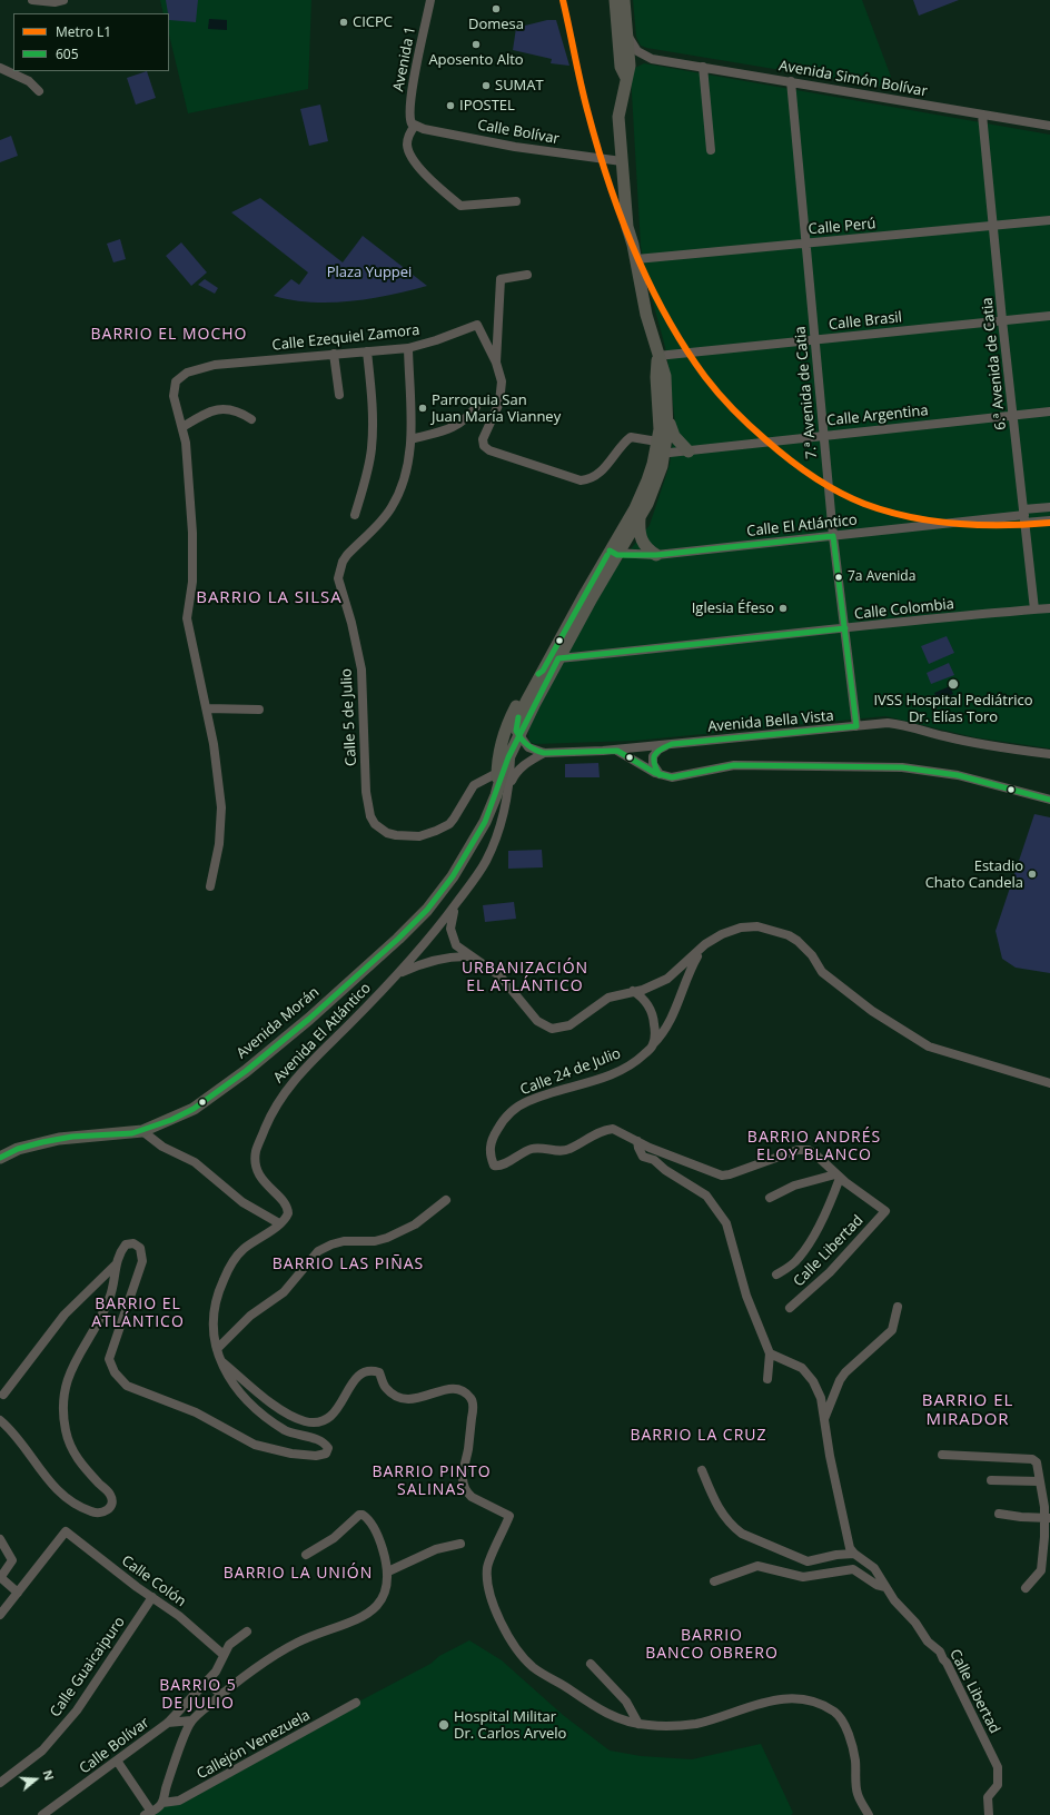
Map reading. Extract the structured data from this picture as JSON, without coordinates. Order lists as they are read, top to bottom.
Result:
{
  "streets": {
    "main road": ["Avenida Morán"],
    "street": [
      "Avenida 1",
      "Avenida Simón Bolívar",
      "Calle Bolívar",
      "Calle Perú",
      "Calle Brasil",
      "Calle Ezequiel Zamora",
      "6.ª Avenida de Catia",
      "7.ª Avenida de Catia",
      "Calle Argentina",
      "Calle El Atlántico",
      "Calle Colombia",
      "Calle 5 de Julio",
      "Avenida Bella Vista",
      "Avenida El Atlántico",
      "Calle 24 de Julio",
      "Calle Libertad",
      "Calle Colón",
      "Calle Guaicaipuro",
      "Callejón Venezuela"
    ]
  },
  "crossings": [
    ["Avenida 1", "Calle Bolívar"],
    ["Avenida Simón Bolívar", "6.ª Avenida de Catia"],
    ["Avenida Simón Bolívar", "7.ª Avenida de Catia"],
    ["Calle Bolívar", "Calle Colón"],
    ["Calle Perú", "6.ª Avenida de Catia"],
    ["Calle Perú", "7.ª Avenida de Catia"],
    ["Calle Brasil", "6.ª Avenida de Catia"],
    ["Calle Brasil", "7.ª Avenida de Catia"],
    ["Calle Ezequiel Zamora", "Calle Argentina"],
    ["Calle Ezequiel Zamora", "Calle 5 de Julio"],
    ["6.ª Avenida de Catia", "Calle Argentina"],
    ["6.ª Avenida de Catia", "Calle El Atlántico"],
    ["6.ª Avenida de Catia", "Calle Colombia"],
    ["7.ª Avenida de Catia", "Calle Argentina"],
    ["7.ª Avenida de Catia", "Calle El Atlántico"],
    ["7.ª Avenida de Catia", "Calle Colombia"],
    ["7.ª Avenida de Catia", "Avenida Bella Vista"],
    ["Calle Colombia", "Avenida Morán"],
    ["Calle 5 de Julio", "Avenida Morán"],
    ["Avenida Bella Vista", "Avenida El Atlántico"],
    ["Avenida Morán", "Avenida El Atlántico"],
    ["Calle 24 de Julio", "Calle Libertad"],
    ["Calle Colón", "Calle Guaicaipuro"]
  ],
  "districts": [
    "BARRIO EL MOCHO",
    "BARRIO LA SILSA",
    "URBANIZACIÓN EL ATLÁNTICO",
    "BARRIO ANDRÉS ELOY BLANCO",
    "BARRIO LAS PIÑAS",
    "BARRIO EL ATLÁNTICO",
    "BARRIO EL MIRADOR",
    "BARRIO LA CRUZ",
    "BARRIO PINTO SALINAS",
    "BARRIO LA UNIÓN",
    "BARRIO BANCO OBRERO",
    "BARRIO 5 DE JULIO"
  ],
  "parks": ["Plaza Yuppei"],
  "places": [
    "Domesa",
    "CICPC",
    "Aposento Alto",
    "SUMAT",
    "IPOSTEL",
    "Parroquia San Juan María Vianney",
    "7a Avenida",
    "Iglesia Éfeso",
    "IVSS Hospital Pediátrico Dr. Elías Toro",
    "Estadio Chato Candela",
    "Hospital Militar Dr. Carlos Arvelo"
  ],
  "lines": ["metro line L1", "transit line 605"],
  "legend": ["Metro L1", "605"],
  "north": "right"
}
